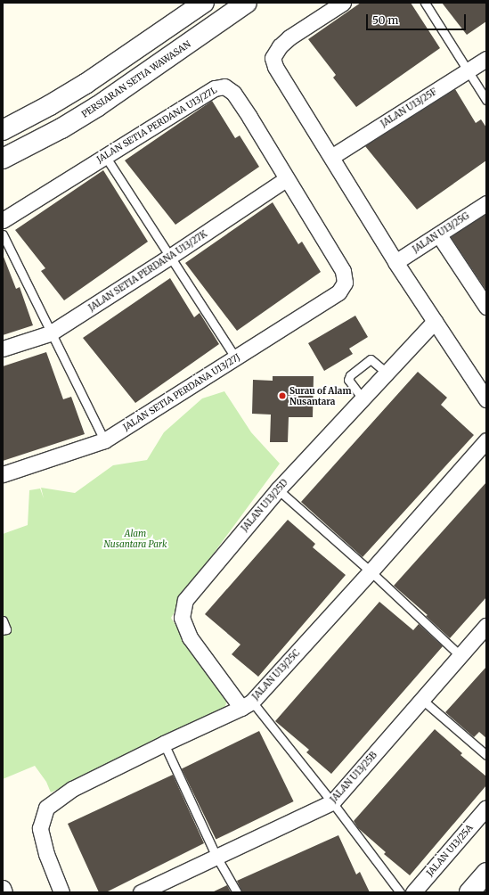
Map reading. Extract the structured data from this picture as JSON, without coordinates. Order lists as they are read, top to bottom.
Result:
{
  "streets": {
    "street": [
      "PERSIARAN SETIA WAWASAN",
      "JALAN U13/25F",
      "JALAN SETIA PERDANA U13/27L",
      "JALAN U13/25G",
      "JALAN SETIA PERDANA U13/27K",
      "JALAN SETIA PERDANA U13/27J",
      "JALAN U13/25D",
      "JALAN U13/25C",
      "JALAN U13/25B",
      "JALAN U13/25A"
    ]
  },
  "crossings": [
    ["JALAN SETIA PERDANA U13/27L", "JALAN SETIA PERDANA U13/27K"],
    ["JALAN SETIA PERDANA U13/27L", "JALAN SETIA PERDANA U13/27J"],
    ["JALAN U13/25D", "JALAN U13/25C"]
  ],
  "parks": ["Alam Nusantara Park"],
  "places": ["Surau of Alam Nusantara"],
  "scale_bar": "50 m"
}
